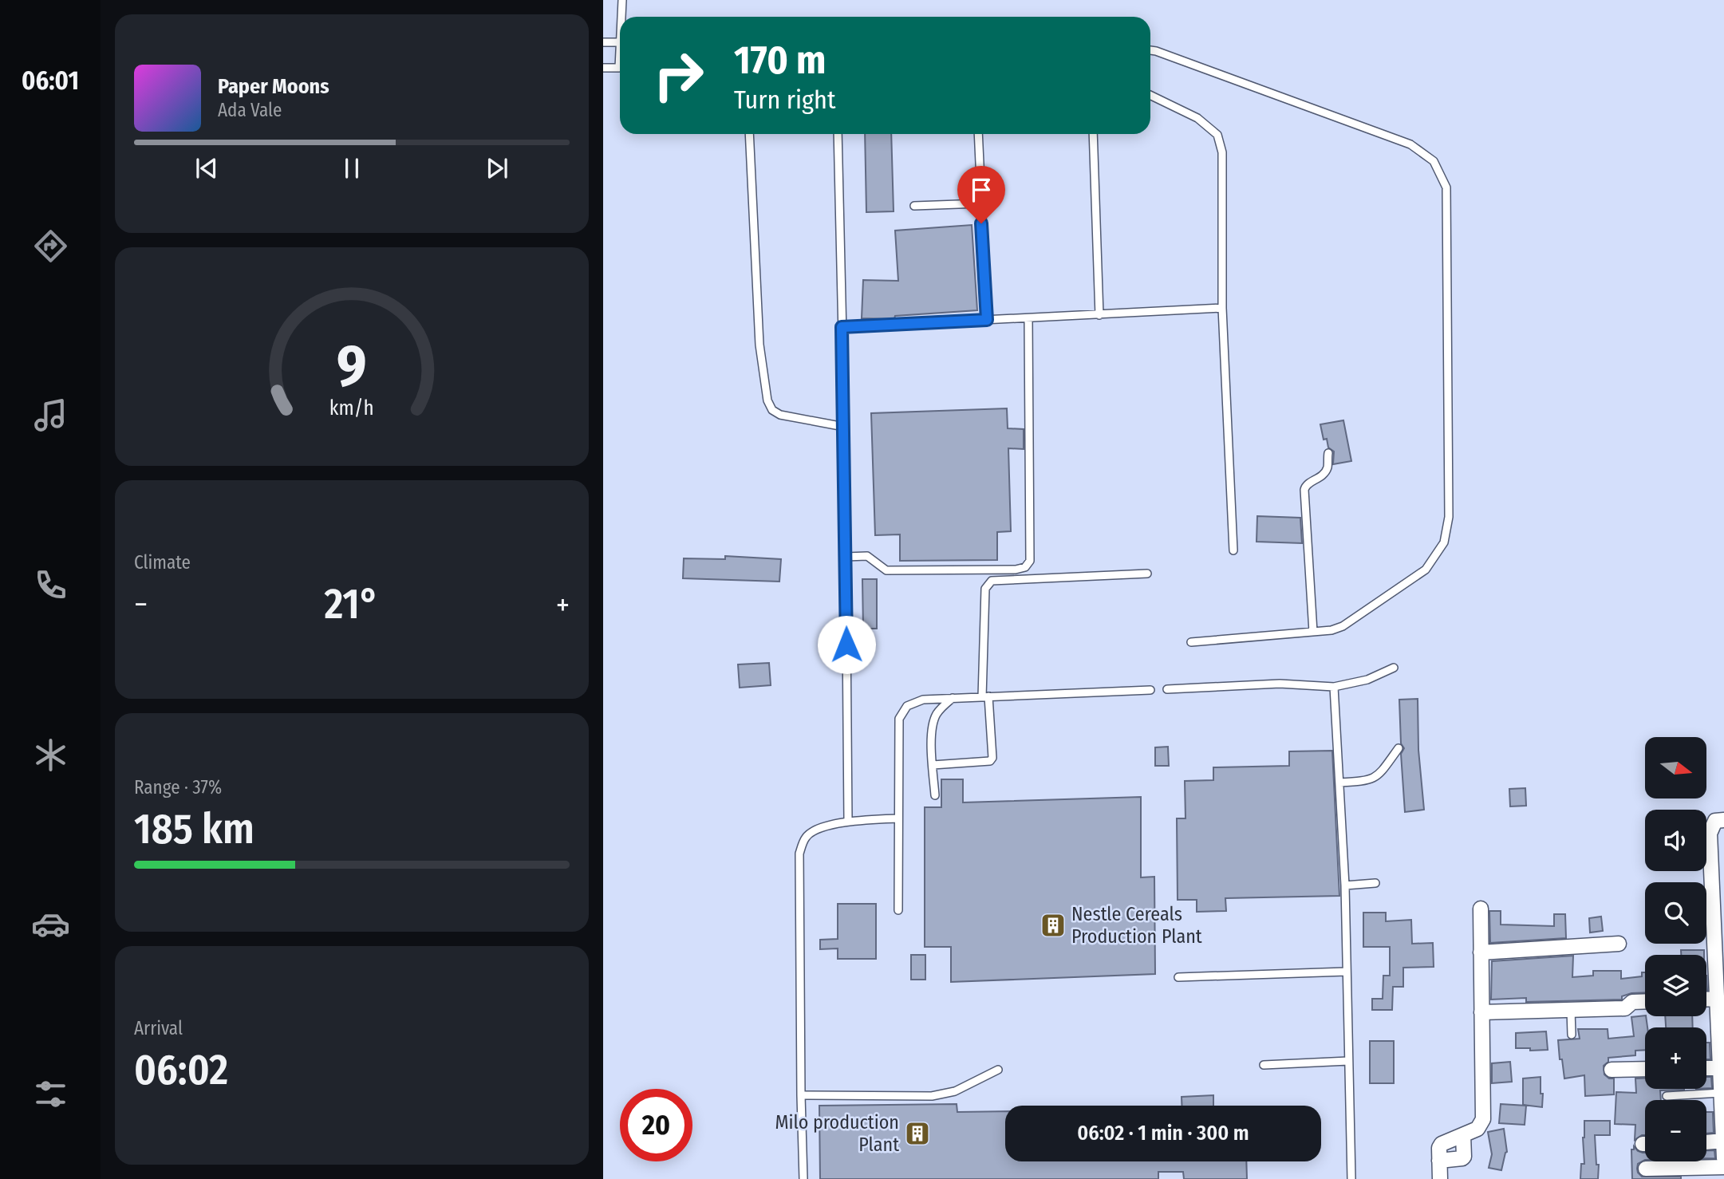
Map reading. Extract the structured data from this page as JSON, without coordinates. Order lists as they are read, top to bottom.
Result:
{
  "places": {
    "building": ["Nestle Cereals Production Plant", "Milo production Plant"]
  },
  "north": "right",
  "page": {
    "tabs": "06:01",
    "turn": ["170 m", "Turn right"],
    "song": ["Paper Moons", "Ada Vale"],
    "tile": [
      "Climate",
      ["Range · 37%", "185 km"],
      ["Arrival", "06:02"]
    ],
    "heat": ["−", "21°", "+"],
    "map_buttons": ["+", "−"],
    "limit": "20",
    "trip": "06:02 · 1 min · 300 m",
    "gauge": ["9", "km/h"]
  }
}
